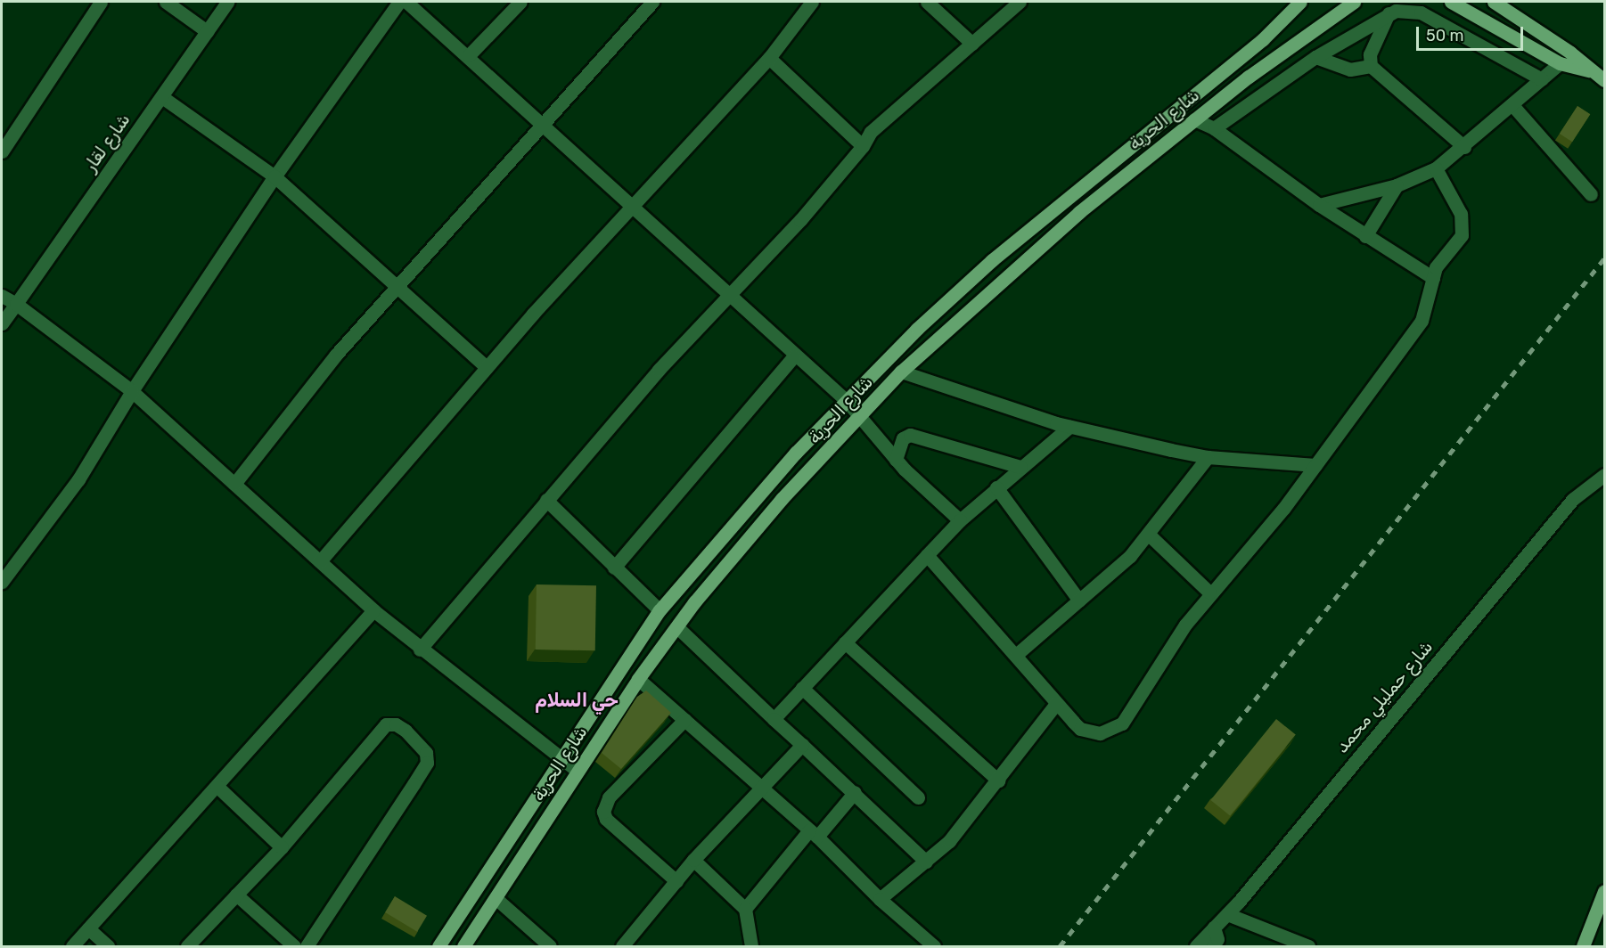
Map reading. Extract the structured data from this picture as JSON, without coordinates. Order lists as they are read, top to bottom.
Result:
{
  "streets": {
    "main road": ["شارع الحرية"],
    "street": ["شارع لقار", "شارع حمليلي محمد"]
  },
  "districts": ["حي السلام"],
  "scale_bar": "50 m"
}
